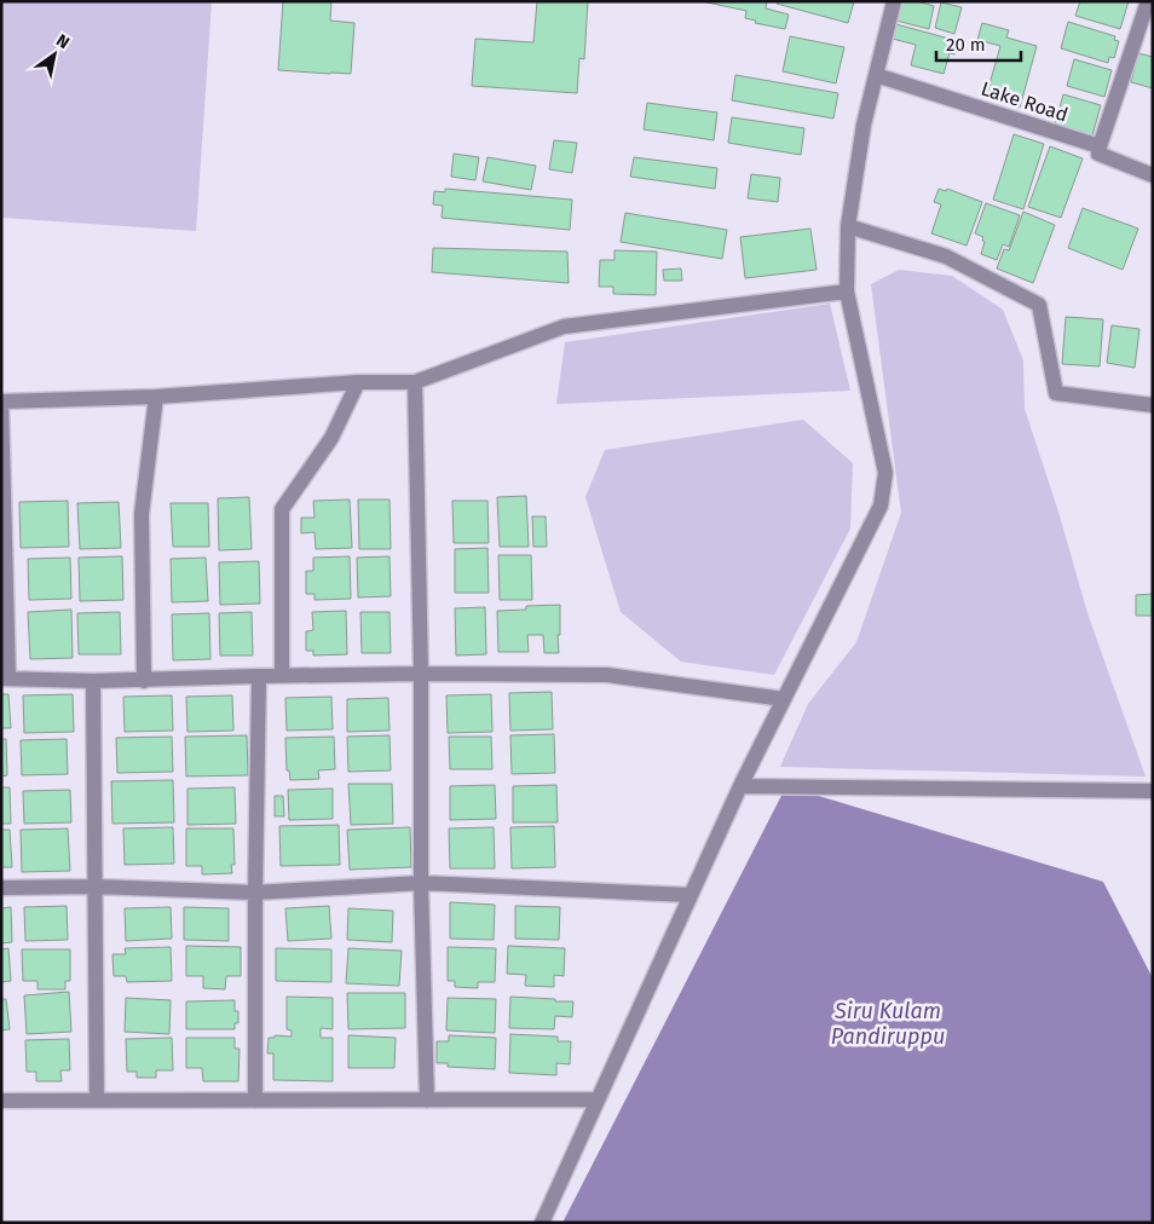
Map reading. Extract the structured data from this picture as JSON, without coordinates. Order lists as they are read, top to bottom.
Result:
{
  "streets": {
    "street": ["Lake Road"]
  },
  "water": ["Siru Kulam Pandiruppu"],
  "scale_bar": "20 m",
  "north": "top right"
}
